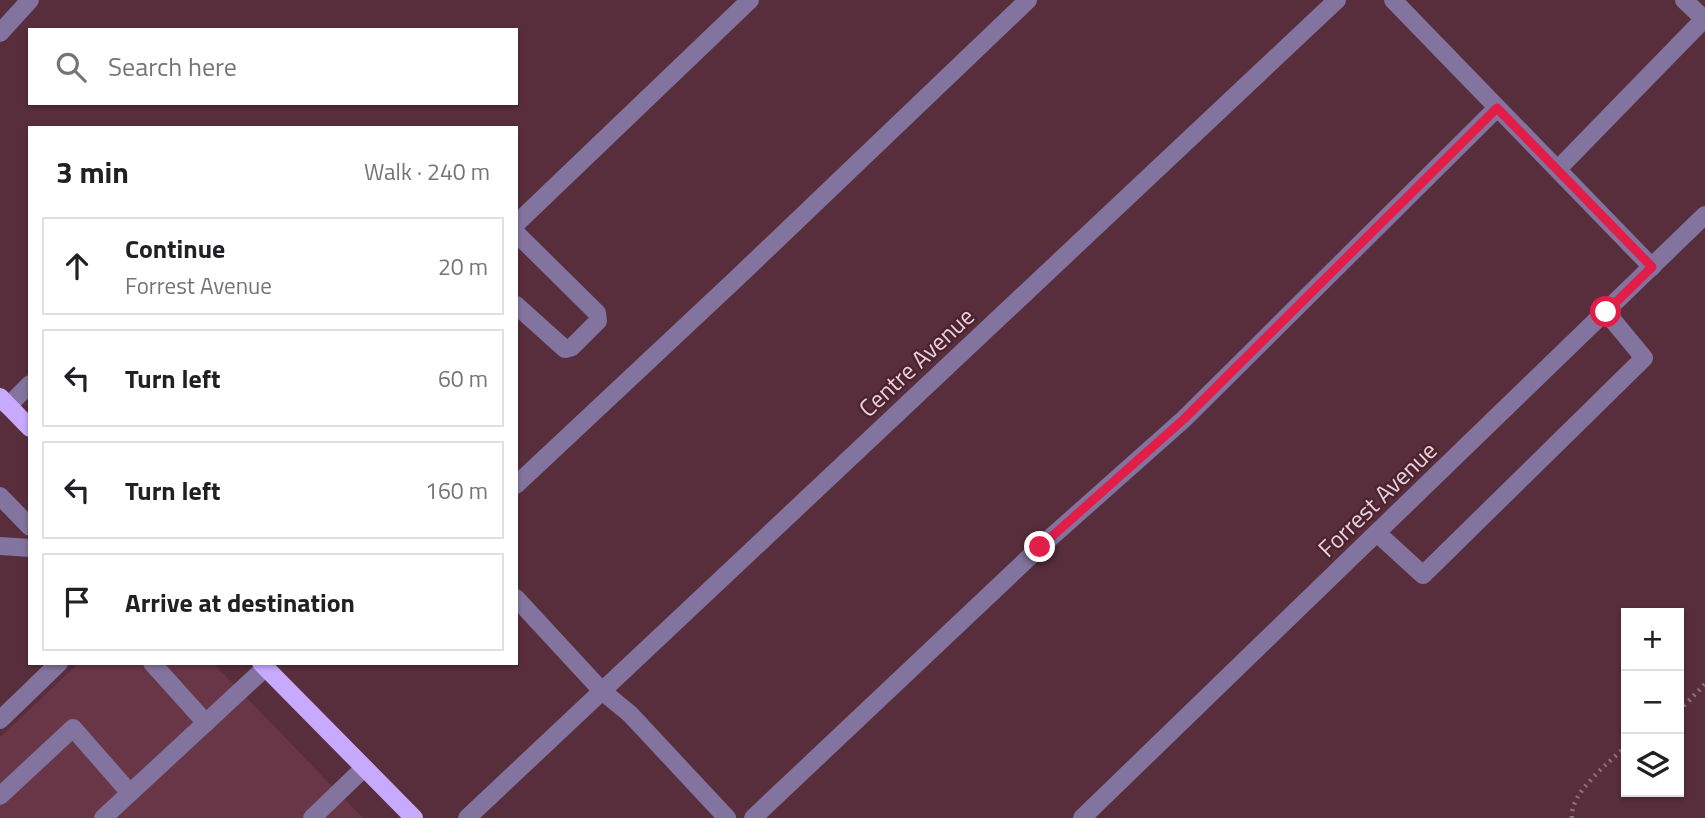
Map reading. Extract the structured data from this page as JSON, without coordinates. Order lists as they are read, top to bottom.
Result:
{
  "streets": {
    "street": ["Centre Avenue", "Forrest Avenue"]
  },
  "page": {
    "search": "Search here",
    "heading": ["3 min", "Walk · 240 m"],
    "list": [
      ["Continue", "Forrest Avenue", "20 m"],
      ["Turn left", "60 m"],
      ["Turn left", "160 m"],
      "Arrive at destination"
    ],
    "map_buttons": ["+", "−"]
  }
}
